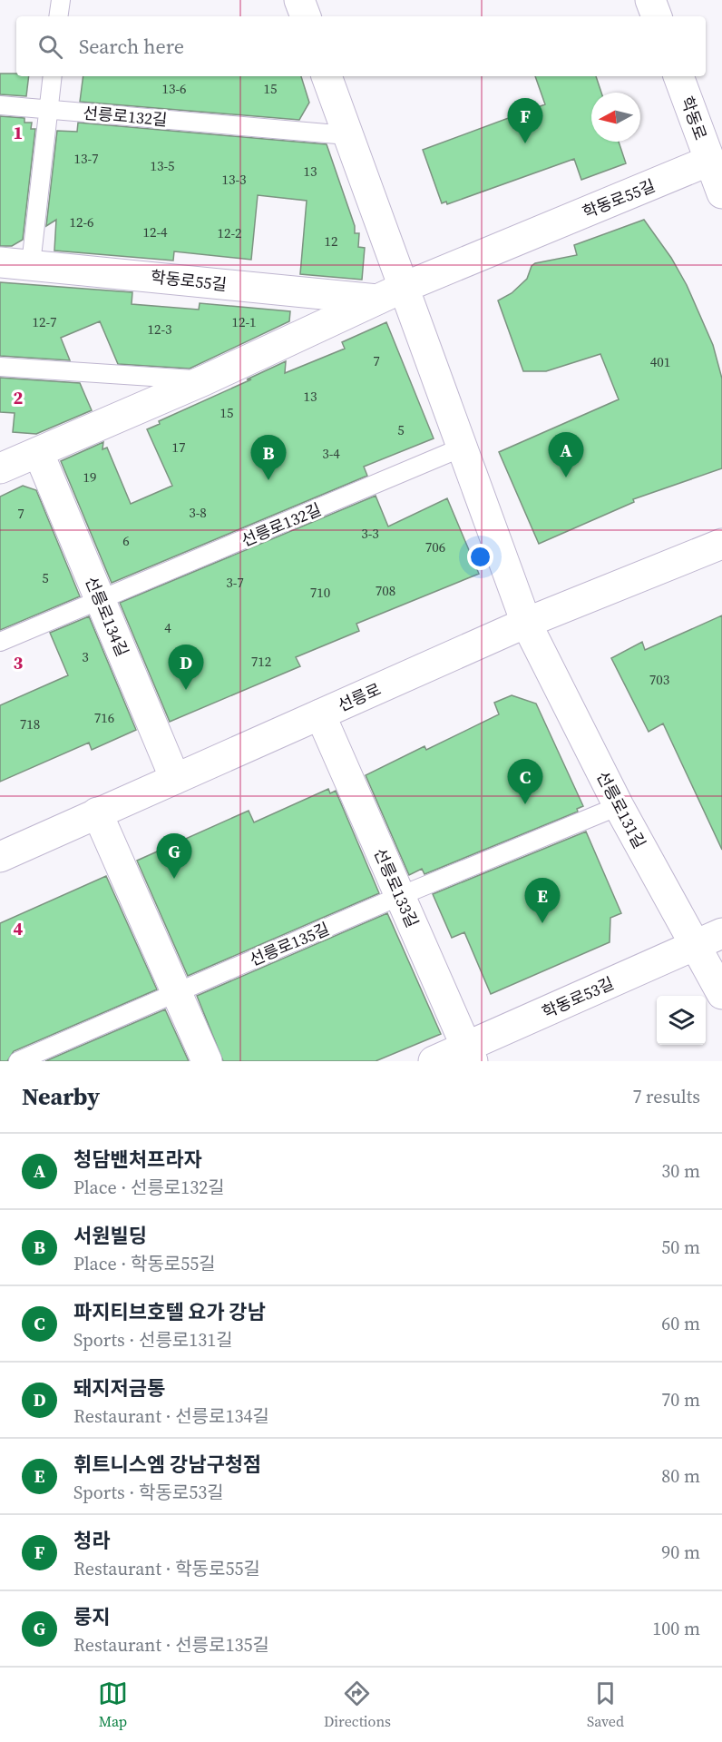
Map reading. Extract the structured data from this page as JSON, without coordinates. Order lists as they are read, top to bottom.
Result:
{
  "streets": {
    "street": [
      "학동로",
      "학동로55길",
      "선릉로134길",
      "선릉로",
      "선릉로131길",
      "선릉로133길",
      "학동로53길"
    ],
    "lane": ["선릉로132길", "선릉로135길"]
  },
  "crossings": [
    ["선릉로132길", "선릉로134길"],
    ["학동로", "학동로55길"],
    ["학동로55길", "선릉로134길"],
    ["선릉로134길", "선릉로"],
    ["선릉로", "선릉로131길"],
    ["선릉로", "선릉로133길"],
    ["선릉로131길", "선릉로135길"],
    ["선릉로131길", "학동로53길"],
    ["선릉로133길", "선릉로135길"],
    ["선릉로133길", "학동로53길"]
  ],
  "house_numbers": [
    "13-6",
    "15",
    "13-7",
    "13-5",
    "13",
    "13-3",
    "12-6",
    "12-4",
    "12-2",
    "12",
    "12-7",
    "12-1",
    "12-3",
    "7",
    "401",
    "13",
    "15",
    "5",
    "17",
    "3-4",
    "19",
    "3-8",
    "7",
    "3-3",
    "6",
    "706",
    "5",
    "3-7",
    "708",
    "710",
    "4",
    "3",
    "712",
    "703",
    "716",
    "718"
  ],
  "north": "left",
  "page": {
    "search": "Search here",
    "pins": [
      "F",
      "A",
      "B",
      "D",
      "C",
      "G",
      "E"
    ],
    "heading": ["Nearby", "7 results"],
    "list": [
      {
        "mark": "A",
        "name": "청담밴처프라자",
        "note": "Place · 선릉로132길",
        "value": "30 m"
      },
      {
        "mark": "B",
        "name": "서원빌딩",
        "note": "Place · 학동로55길",
        "value": "50 m"
      },
      {
        "mark": "C",
        "name": "파지티브호텔 요가 강남",
        "note": "Sports · 선릉로131길",
        "value": "60 m"
      },
      {
        "mark": "D",
        "name": "돼지저금통",
        "note": "Restaurant · 선릉로134길",
        "value": "70 m"
      },
      {
        "mark": "E",
        "name": "휘트니스엠 강남구청점",
        "note": "Sports · 학동로53길",
        "value": "80 m"
      },
      {
        "mark": "F",
        "name": "청라",
        "note": "Restaurant · 학동로55길",
        "value": "90 m"
      },
      {
        "mark": "G",
        "name": "룽지",
        "note": "Restaurant · 선릉로135길",
        "value": "100 m"
      }
    ],
    "nav": ["Map", "Directions", "Saved"]
  },
  "grid": {
    "rows": [
      "1",
      "2",
      "3",
      "4"
    ]
  }
}
